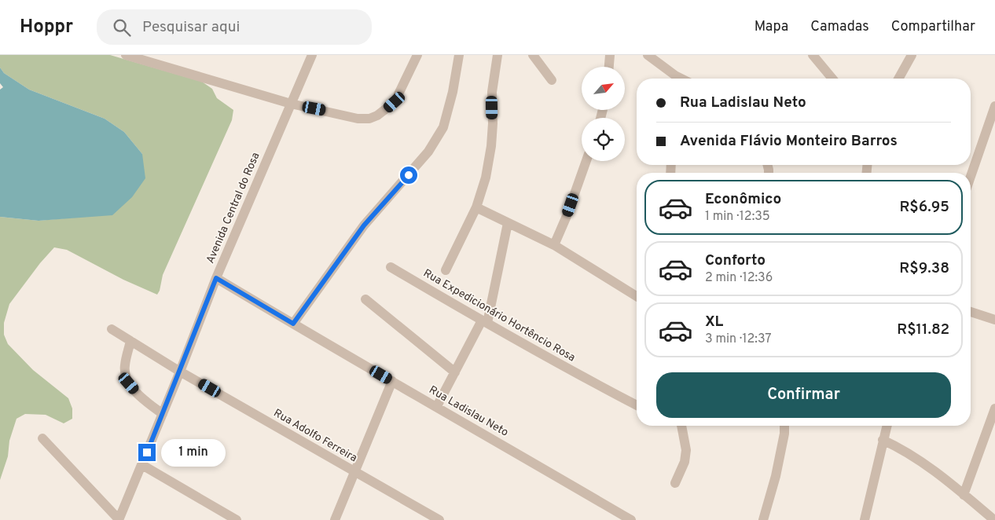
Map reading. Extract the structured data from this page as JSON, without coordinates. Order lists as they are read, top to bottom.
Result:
{
  "streets": {
    "street": [
      "Avenida Central do Rosa",
      "Rua Expedicionário Hortêncio Rosa",
      "Rua Ladislau Neto",
      "Rua Adolfo Ferreira"
    ]
  },
  "crossings": [
    ["Avenida Central do Rosa", "Rua Ladislau Neto"],
    ["Avenida Central do Rosa", "Rua Adolfo Ferreira"]
  ],
  "north": "top right",
  "page": {
    "header": "Hoppr",
    "search": "Pesquisar aqui",
    "nav": ["Mapa", "Camadas", "Compartilhar"],
    "banner": ["Rua Ladislau Neto", "Avenida Flávio Monteiro Barros"],
    "list": [
      {
        "name": "Econômico",
        "note": "1 min · 12:35",
        "value": "R$6.95"
      },
      {
        "name": "Conforto",
        "note": "2 min · 12:36",
        "value": "R$9.38"
      },
      {
        "name": "XL",
        "note": "3 min · 12:37",
        "value": "R$11.82"
      }
    ],
    "buttons": "Confirmar",
    "bubble": "1 min"
  }
}
